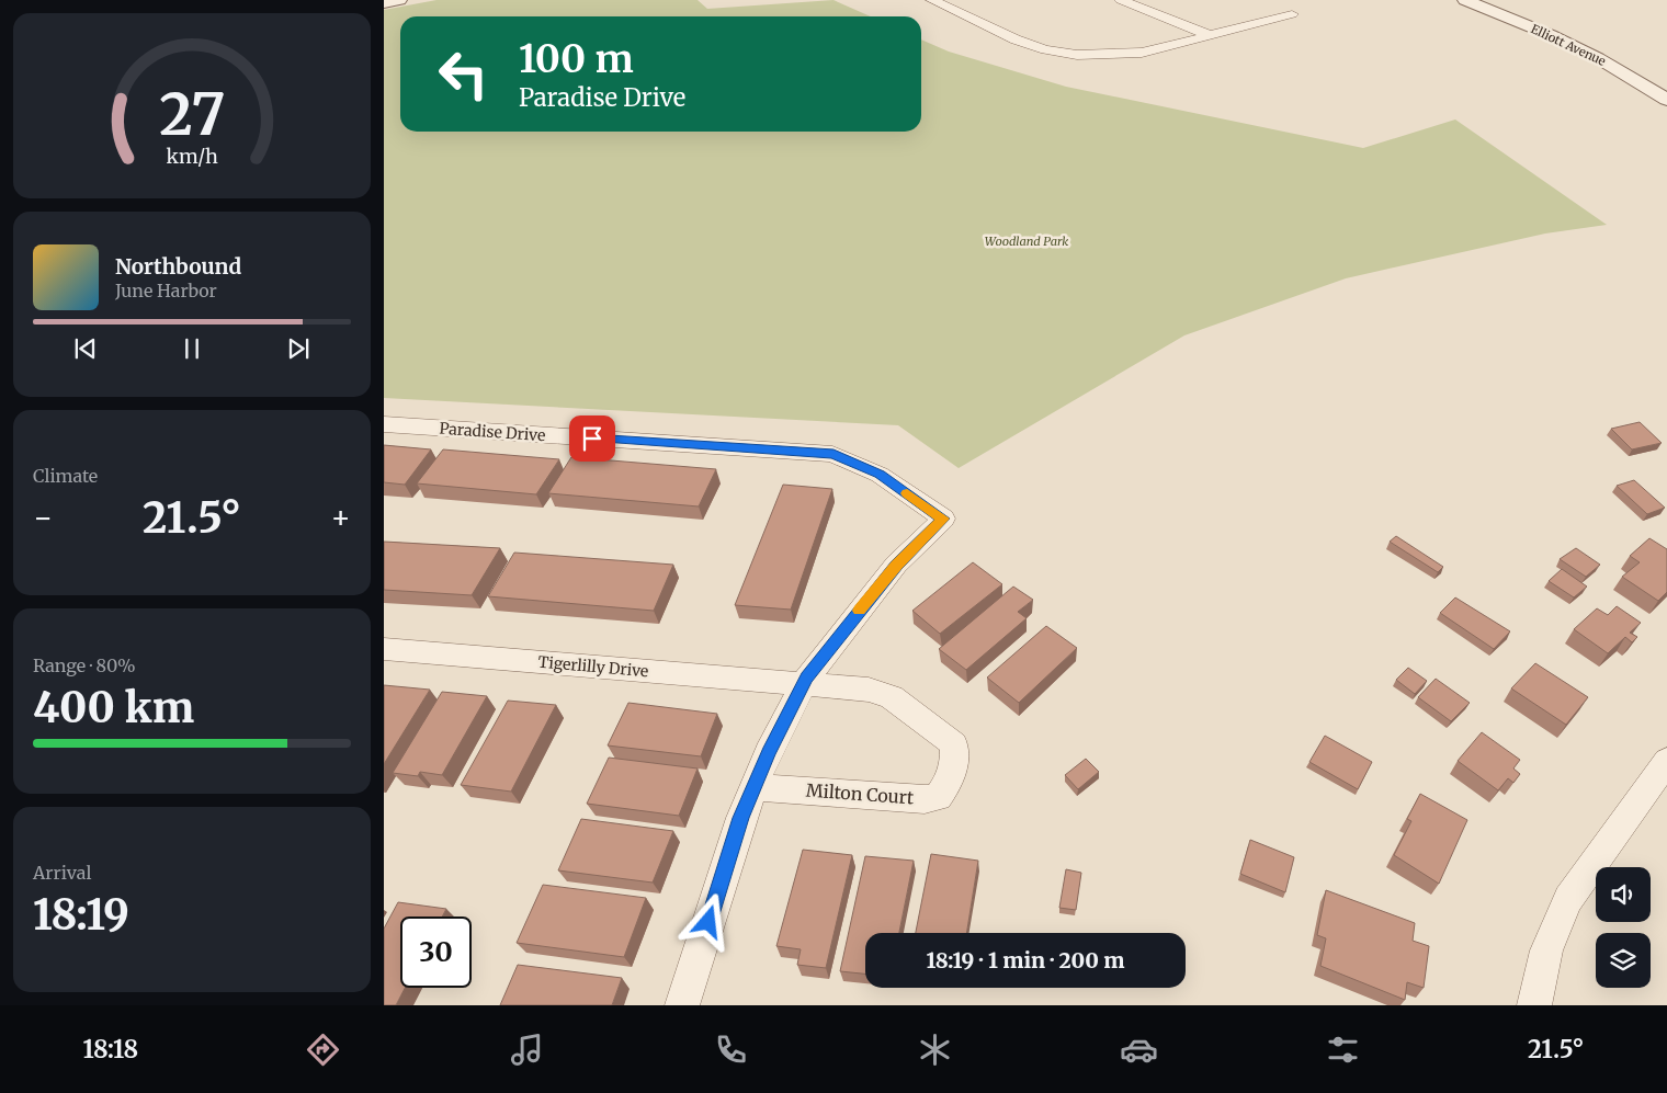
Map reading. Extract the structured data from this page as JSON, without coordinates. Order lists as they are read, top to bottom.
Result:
{
  "streets": {
    "street": [
      "Elliott Avenue",
      "Paradise Drive",
      "Tigerlilly Drive",
      "Milton Court"
    ]
  },
  "crossings": [
    ["Paradise Drive", "Tigerlilly Drive"],
    ["Paradise Drive", "Milton Court"],
    ["Tigerlilly Drive", "Milton Court"]
  ],
  "parks": ["Woodland Park"],
  "page": {
    "turn": ["100 m", "Paradise Drive"],
    "song": ["Northbound", "June Harbor"],
    "tile": [
      "Climate",
      ["Range · 80%", "400 km"],
      ["Arrival", "18:19"]
    ],
    "heat": ["−", "21.5°", "+"],
    "limit": "30",
    "trip": "18:19 · 1 min · 200 m",
    "tabs": ["18:18", "21.5°"],
    "gauge": ["27", "km/h"]
  }
}
